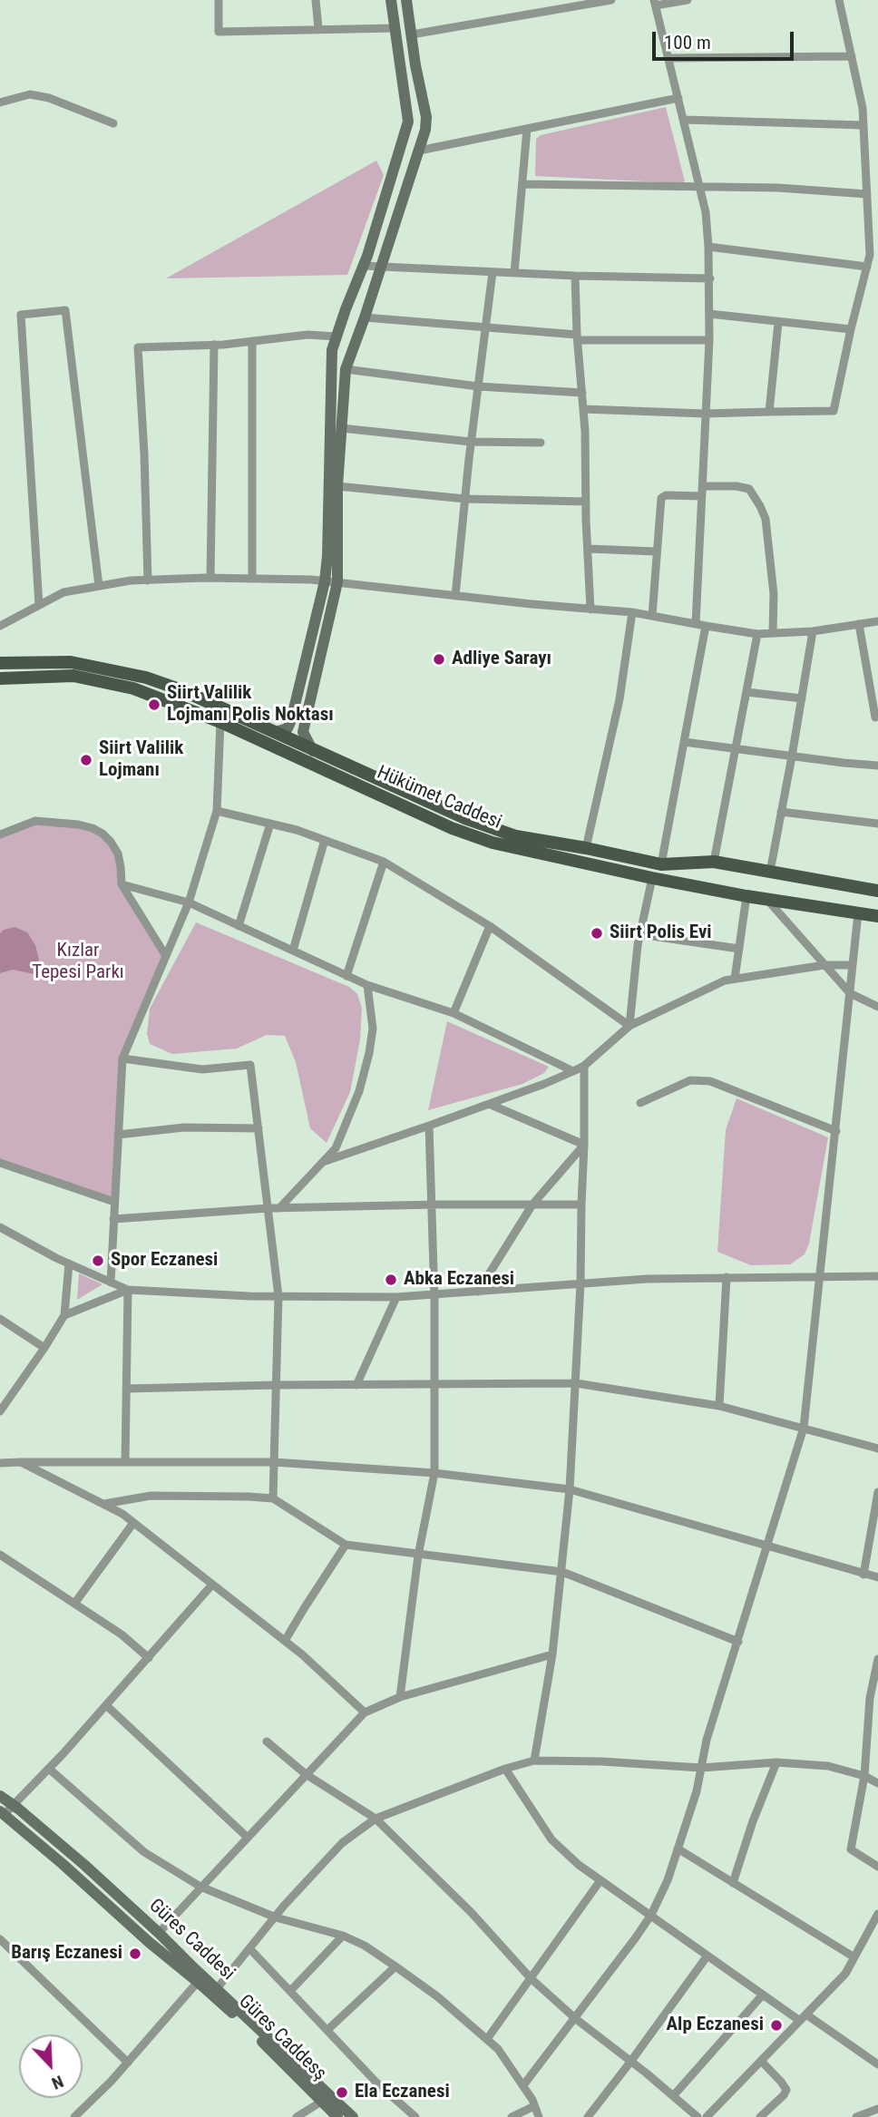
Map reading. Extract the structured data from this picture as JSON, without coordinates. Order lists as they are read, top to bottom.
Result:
{
  "streets": {
    "main road": ["Hükümet Caddesi"],
    "street": ["Güres Caddesi", "Güres Caddesş"]
  },
  "crossings": [
    ["Güres Caddesi", "Güres Caddesş"]
  ],
  "parks": ["Kızlar Tepesi Parkı"],
  "places": [
    "Adliye Sarayı",
    "Siirt Valilik Lojmanı Polis Noktası",
    "Siirt Valilik Lojmanı",
    "Siirt Polis Evi",
    "Spor Eczanesi",
    "Abka Eczanesi",
    "Barış Eczanesi",
    "Alp Eczanesi",
    "Ela Eczanesi"
  ],
  "scale_bar": "100 m",
  "north": "bottom right"
}
